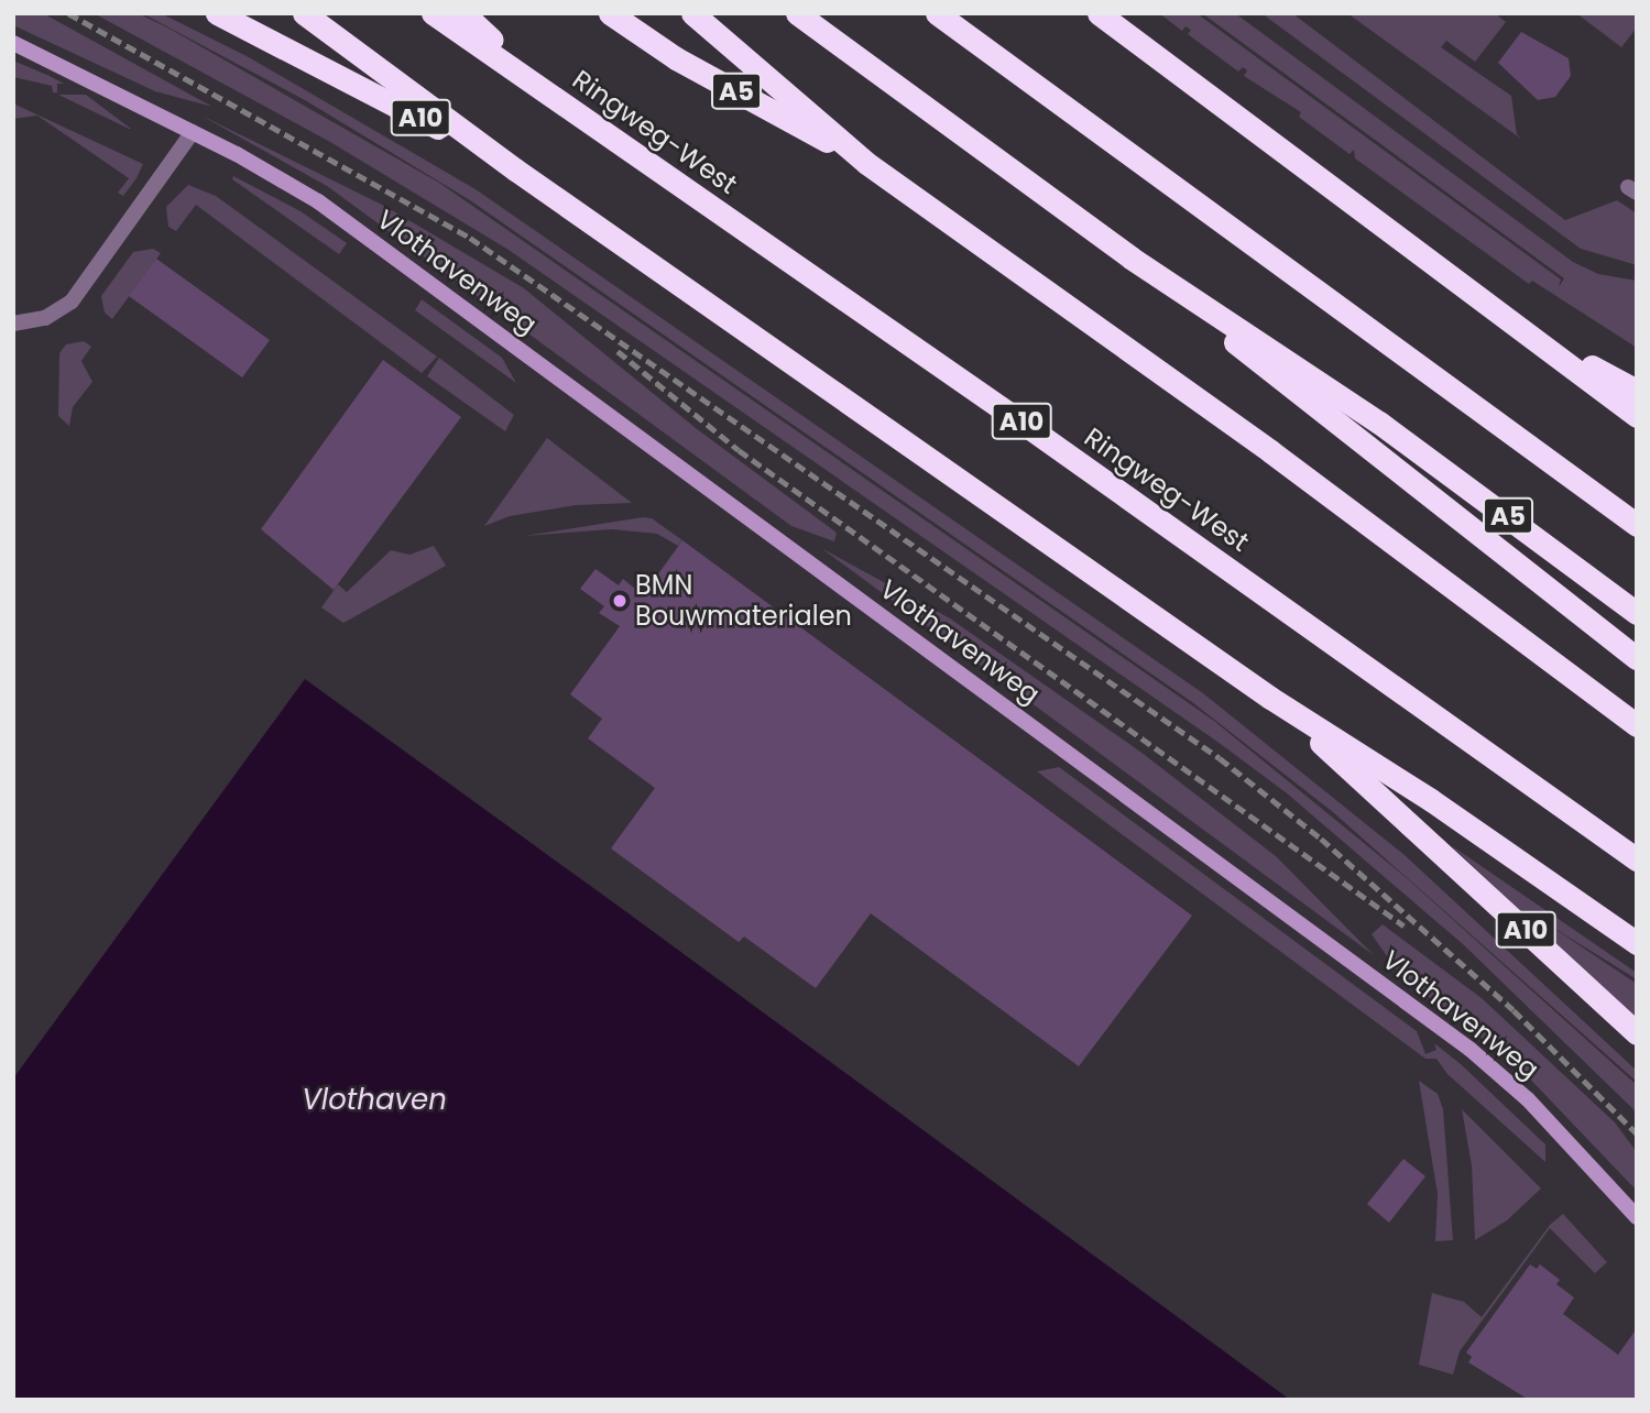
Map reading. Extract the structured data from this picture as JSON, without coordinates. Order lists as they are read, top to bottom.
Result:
{
  "streets": {
    "highway": ["A5", "A10", "Ringweg-West"],
    "main road": ["Vlothavenweg"]
  },
  "water": ["Vlothaven"],
  "places": ["BMN Bouwmaterialen"]
}
